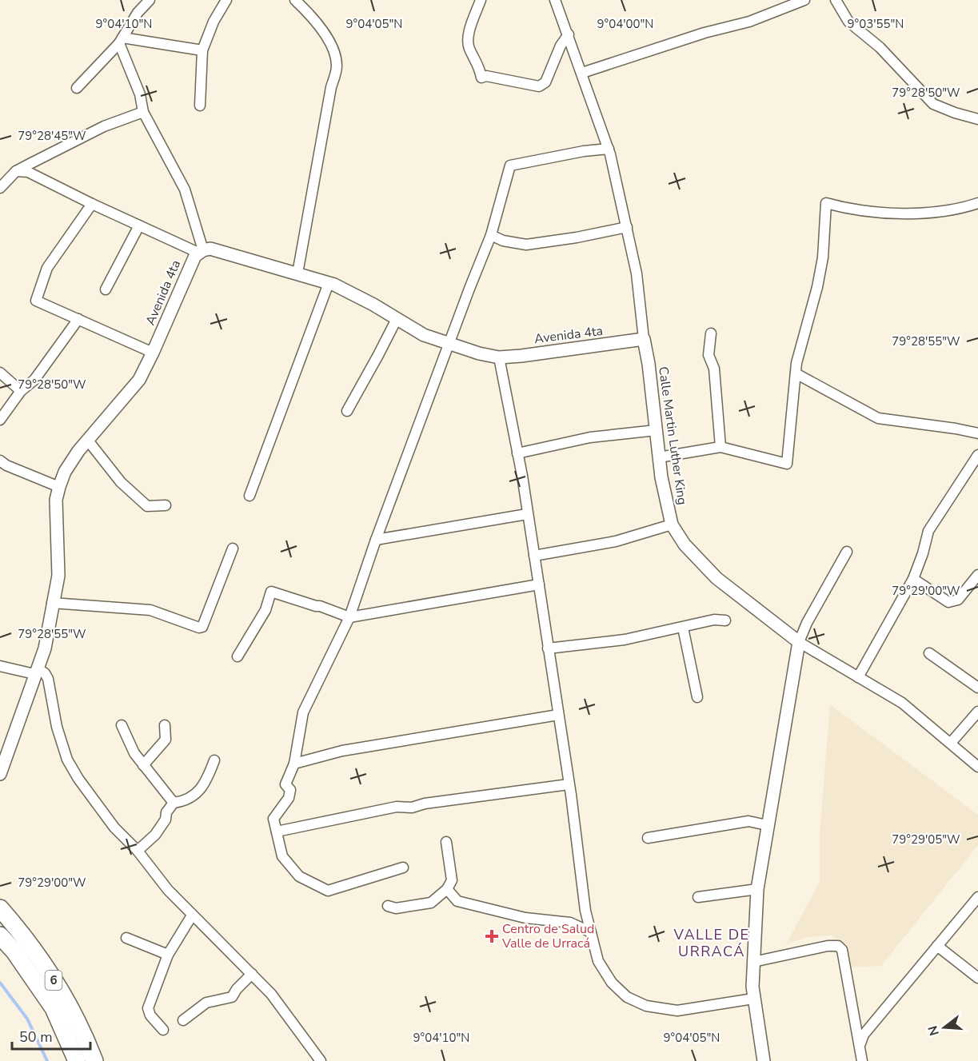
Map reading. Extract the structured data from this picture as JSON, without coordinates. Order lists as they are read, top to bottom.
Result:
{
  "streets": {
    "highway": ["6"],
    "street": ["Avenida 4ta", "Calle Martin Luther King"]
  },
  "crossings": [
    ["Avenida 4ta", "Calle Martin Luther King"]
  ],
  "districts": ["VALLE DE URRACÁ"],
  "places": {
    "health": ["Centro de Salud Valle de Urracá"]
  },
  "scale_bar": "50 m",
  "north": "left",
  "coordinates": [
    "9°04'10\"N",
    "9°04'05\"N",
    "9°04'00\"N",
    "9°03'55\"N",
    "79°28'50\"W",
    "79°28'45\"W",
    "79°28'55\"W",
    "79°29'00\"W",
    "79°29'05\"W"
  ]
}
